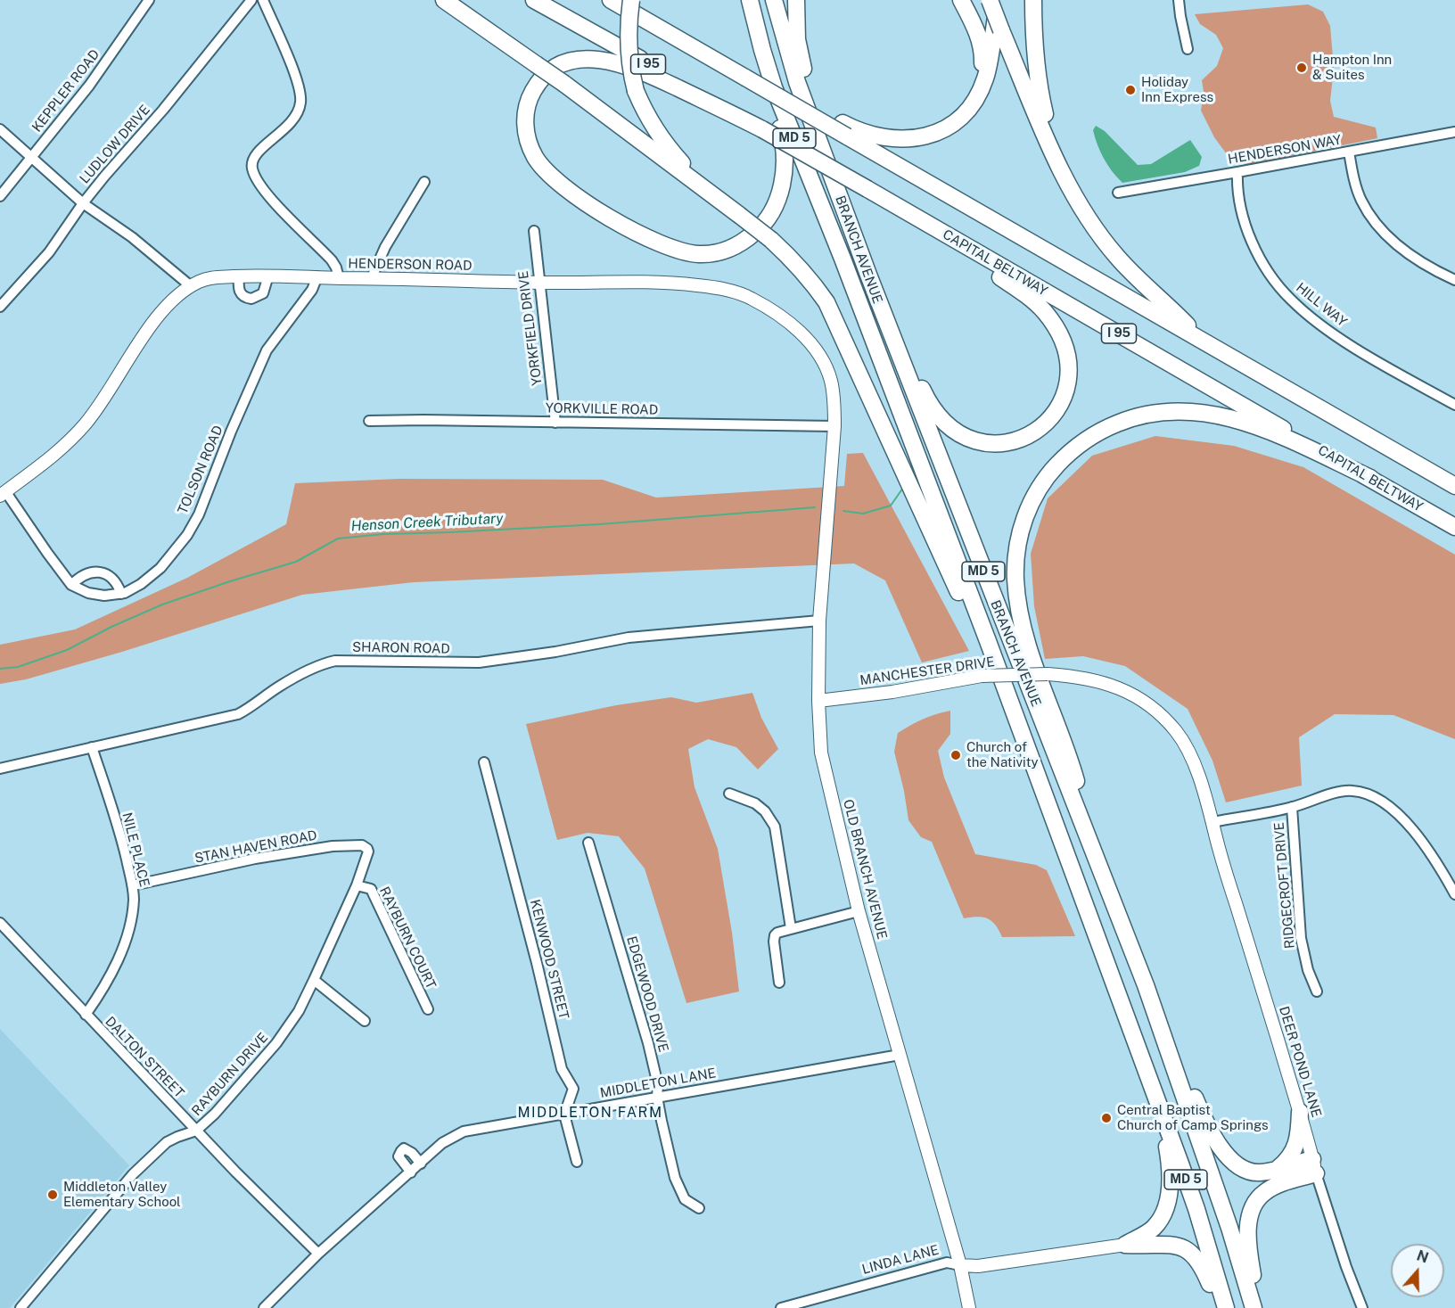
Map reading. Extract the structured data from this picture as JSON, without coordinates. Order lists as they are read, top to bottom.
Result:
{
  "streets": {
    "highway": [
      "I 95",
      "MD 5",
      "BRANCH AVENUE",
      "CAPITAL BELTWAY"
    ],
    "street": [
      "KEPPLER ROAD",
      "LUDLOW DRIVE",
      "HENDERSON WAY",
      "HENDERSON ROAD",
      "HILL WAY",
      "YORKFIELD DRIVE",
      "YORKVILLE ROAD",
      "TOLSON ROAD",
      "SHARON ROAD",
      "MANCHESTER DRIVE",
      "STAN HAVEN ROAD",
      "NILE PLACE",
      "OLD BRANCH AVENUE",
      "RIDGECROFT DRIVE",
      "RAYBURN COURT",
      "KENWOOD STREET",
      "EDGEWOOD DRIVE",
      "DALTON STREET",
      "DEER POND LANE",
      "RAYBURN DRIVE",
      "MIDDLETON LANE",
      "LINDA LANE"
    ]
  },
  "crossings": [
    ["HENDERSON WAY", "HILL WAY"],
    ["HENDERSON ROAD", "YORKFIELD DRIVE"],
    ["HENDERSON ROAD", "YORKVILLE ROAD"],
    ["HENDERSON ROAD", "TOLSON ROAD"],
    ["HENDERSON ROAD", "OLD BRANCH AVENUE"],
    ["YORKFIELD DRIVE", "YORKVILLE ROAD"],
    ["YORKVILLE ROAD", "OLD BRANCH AVENUE"],
    ["SHARON ROAD", "NILE PLACE"],
    ["SHARON ROAD", "OLD BRANCH AVENUE"],
    ["MANCHESTER DRIVE", "OLD BRANCH AVENUE"],
    ["MANCHESTER DRIVE", "DEER POND LANE"],
    ["STAN HAVEN ROAD", "NILE PLACE"],
    ["STAN HAVEN ROAD", "RAYBURN DRIVE"],
    ["NILE PLACE", "DALTON STREET"],
    ["OLD BRANCH AVENUE", "MIDDLETON LANE"],
    ["OLD BRANCH AVENUE", "LINDA LANE"],
    ["RAYBURN COURT", "RAYBURN DRIVE"],
    ["KENWOOD STREET", "MIDDLETON LANE"],
    ["EDGEWOOD DRIVE", "MIDDLETON LANE"],
    ["DALTON STREET", "RAYBURN DRIVE"],
    ["DALTON STREET", "MIDDLETON LANE"]
  ],
  "districts": ["MIDDLETON FARM"],
  "water": ["Henson Creek Tributary"],
  "places": [
    "Hampton Inn & Suites",
    "Holiday Inn Express",
    "Church of the Nativity",
    "Central Baptist Church of Camp Springs",
    "Middleton Valley Elementary School"
  ],
  "north": "top"
}
